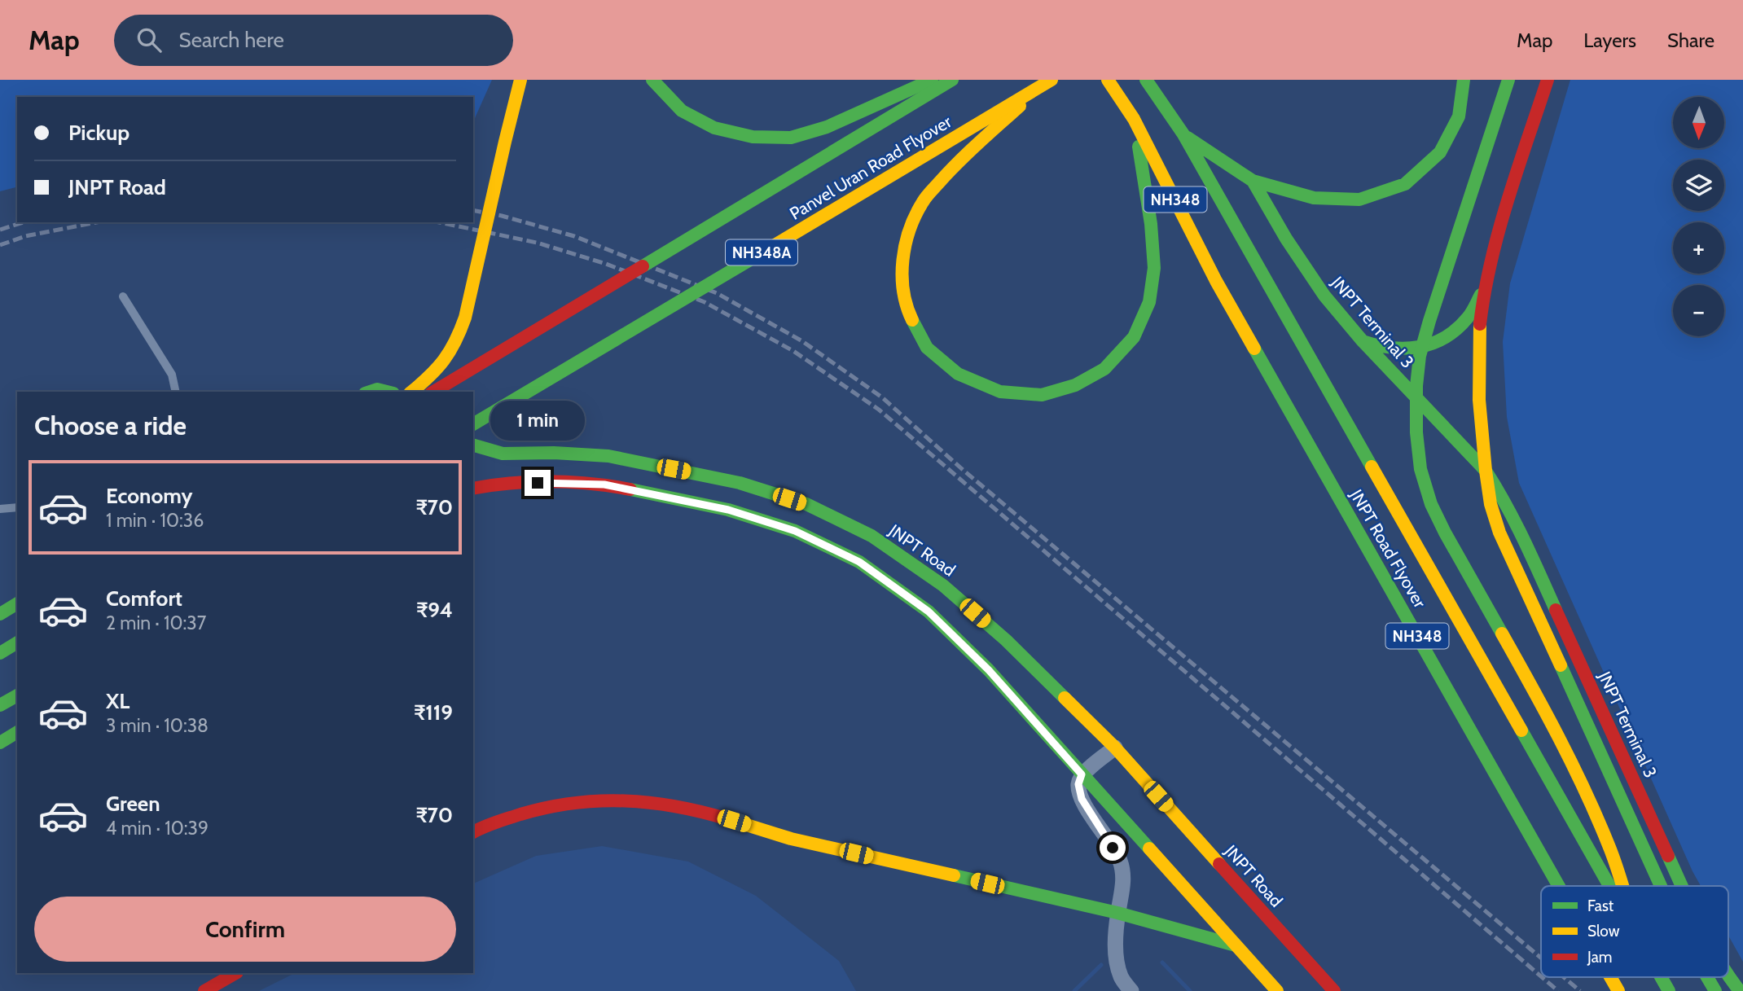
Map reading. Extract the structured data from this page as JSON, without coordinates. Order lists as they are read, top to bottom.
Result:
{
  "streets": {
    "main road": [
      "Panvel Uran Road Flyover",
      "NH348",
      "NH348A",
      "JNPT Terminal 3",
      "JNPT Road Flyover",
      "JNPT Road"
    ]
  },
  "crossings": [
    ["NH348", "JNPT Road Flyover"]
  ],
  "legend": ["Fast", "Slow", "Jam"],
  "north": "bottom",
  "page": {
    "header": "Map",
    "search": "Search here",
    "nav": ["Map", "Layers", "Share"],
    "map_buttons": ["+", "−"],
    "banner": ["Pickup", "JNPT Road"],
    "heading": "Choose a ride",
    "bubble": "1 min",
    "list": [
      {
        "name": "Economy",
        "note": "1 min · 10:36",
        "value": "₹70"
      },
      {
        "name": "Comfort",
        "note": "2 min · 10:37",
        "value": "₹94"
      },
      {
        "name": "XL",
        "note": "3 min · 10:38",
        "value": "₹119"
      },
      {
        "name": "Green",
        "note": "4 min · 10:39",
        "value": "₹70"
      }
    ],
    "buttons": "Confirm"
  }
}
